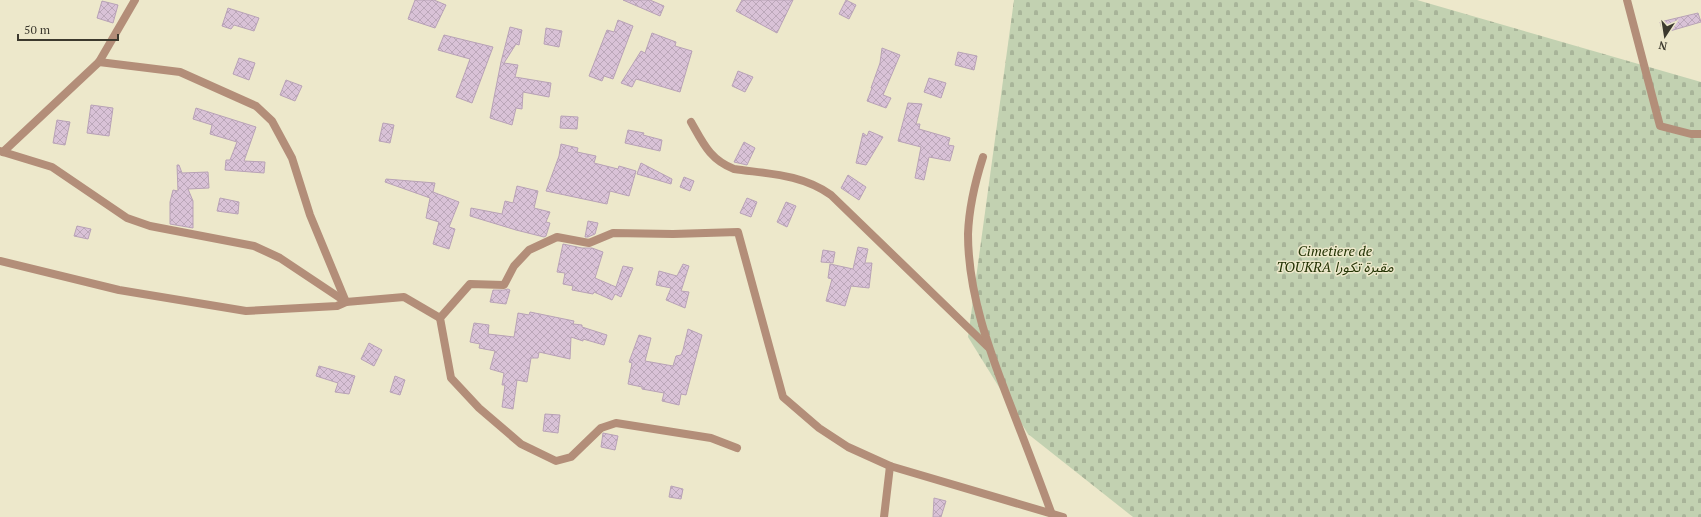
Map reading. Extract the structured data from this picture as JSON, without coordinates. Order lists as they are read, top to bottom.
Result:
{
  "parks": ["Cimetiere de TOUKRA مقبرة تكورا"],
  "scale_bar": "50 m",
  "north": "bottom"
}
